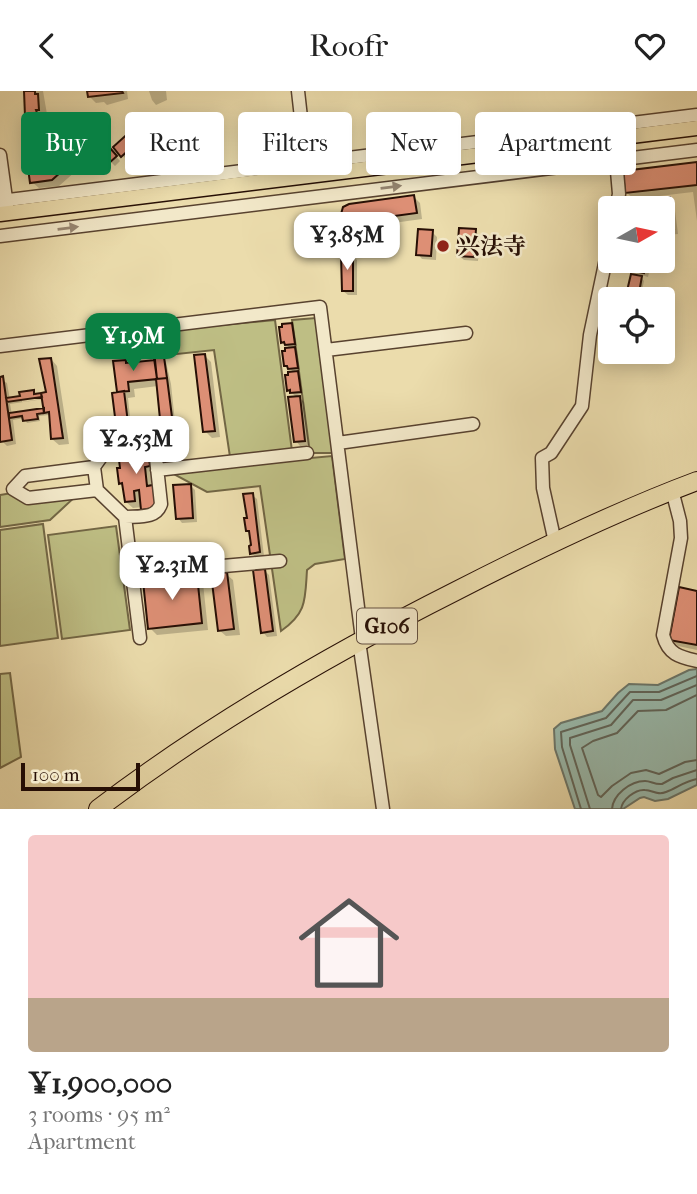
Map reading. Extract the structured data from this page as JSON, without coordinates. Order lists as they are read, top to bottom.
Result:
{
  "streets": {
    "highway": ["G106"]
  },
  "places": ["兴法寺"],
  "scale_bar": "100 m",
  "north": "right",
  "page": {
    "header": "Roofr",
    "chip": [
      "Buy",
      "Rent",
      "Filters",
      "New",
      "Apartment"
    ],
    "price": [
      "¥3.85M",
      "¥1.9M",
      "¥2.53M",
      "¥2.31M"
    ],
    "scale": "100 m",
    "list": [
      {
        "name": "¥1,900,000",
        "note": "3 rooms · 95 m² · Apartment"
      }
    ]
  }
}
